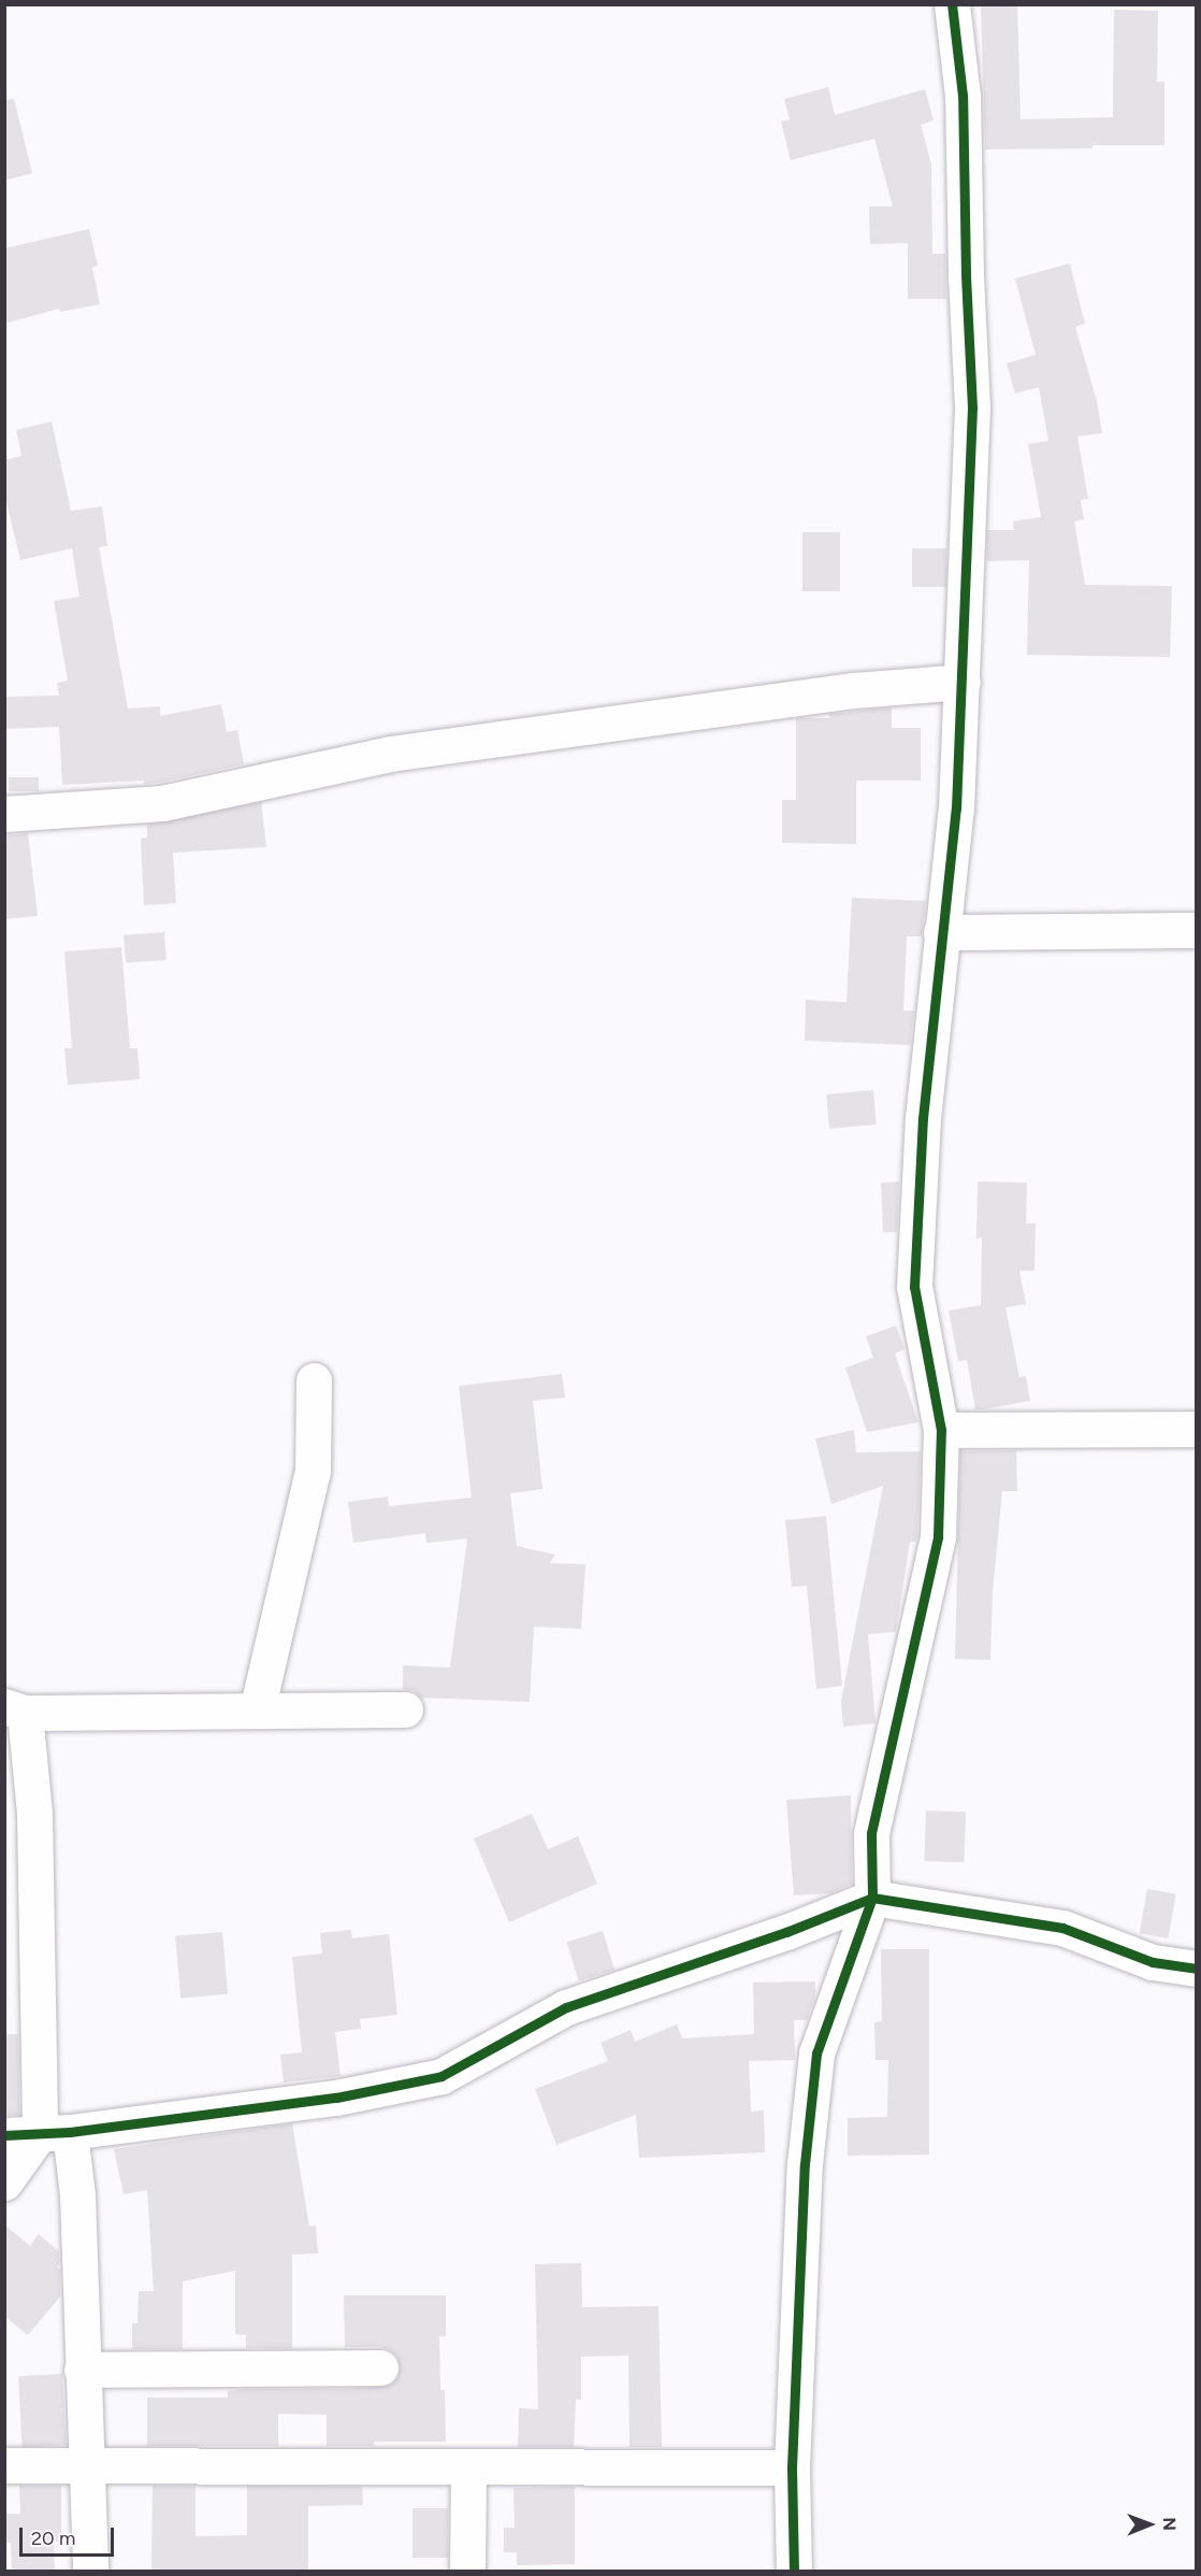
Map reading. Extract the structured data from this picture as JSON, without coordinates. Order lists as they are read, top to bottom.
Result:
{
  "scale_bar": "20 m",
  "north": "right"
}
